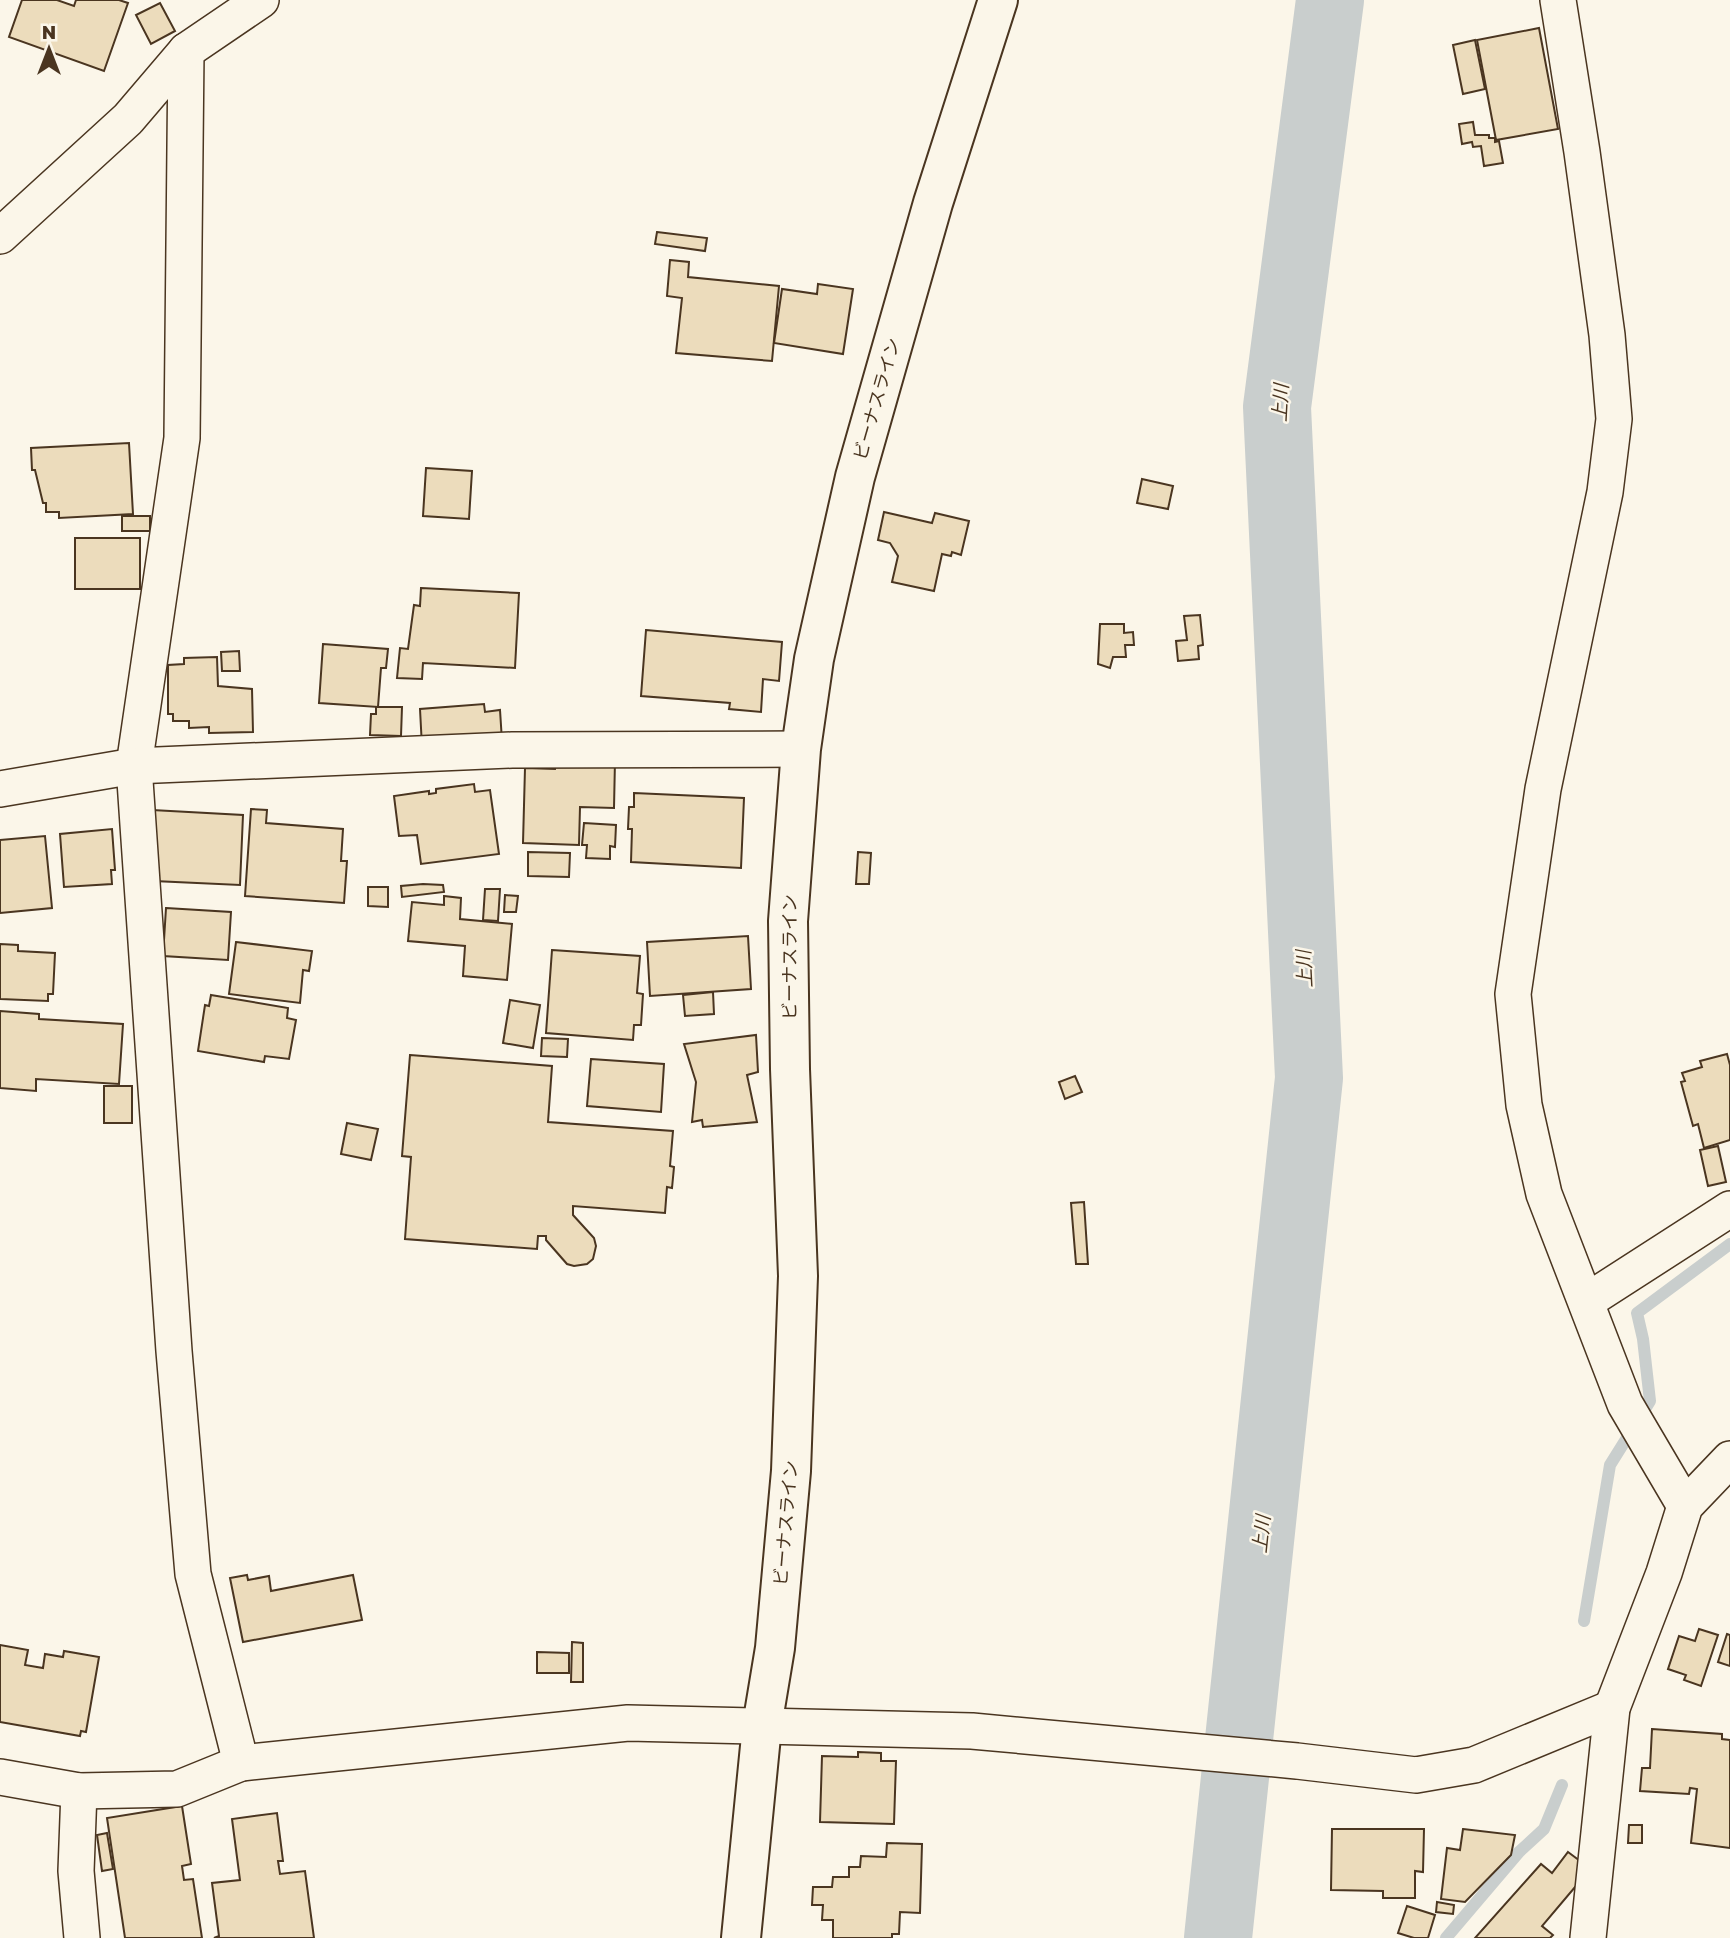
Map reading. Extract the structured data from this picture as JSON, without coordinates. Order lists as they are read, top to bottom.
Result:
{
  "streets": {
    "main road": ["ビーナスライン"]
  },
  "water": ["上川"],
  "north": "top"
}
